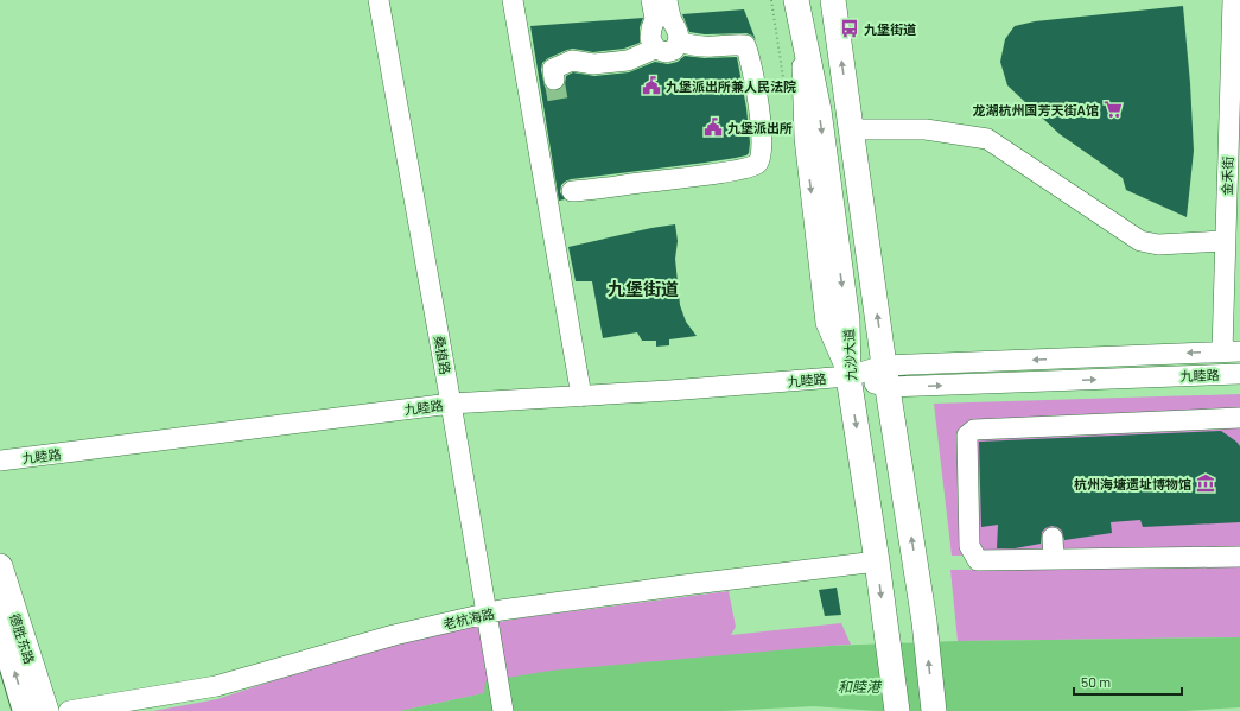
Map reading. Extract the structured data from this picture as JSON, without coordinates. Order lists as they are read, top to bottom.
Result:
{
  "streets": {
    "main road": ["九沙大道", "德胜东路"],
    "street": [
      "金禾街",
      "桑植路",
      "九睦路",
      "老杭海路"
    ]
  },
  "crossings": [
    ["金禾街", "九睦路"],
    ["桑植路", "九睦路"],
    ["桑植路", "老杭海路"],
    ["九沙大道", "九睦路"],
    ["九沙大道", "老杭海路"]
  ],
  "districts": ["九堡街道"],
  "water": ["和睦港"],
  "places": {
    "bus stop": ["九堡街道"],
    "public building": ["九堡派出所兼人民法院", "九堡派出所"],
    "supermarket": ["龙湖杭州国芳天街A馆"],
    "museum": ["杭州海塘遗址博物馆"]
  },
  "scale_bar": "50 m"
}
